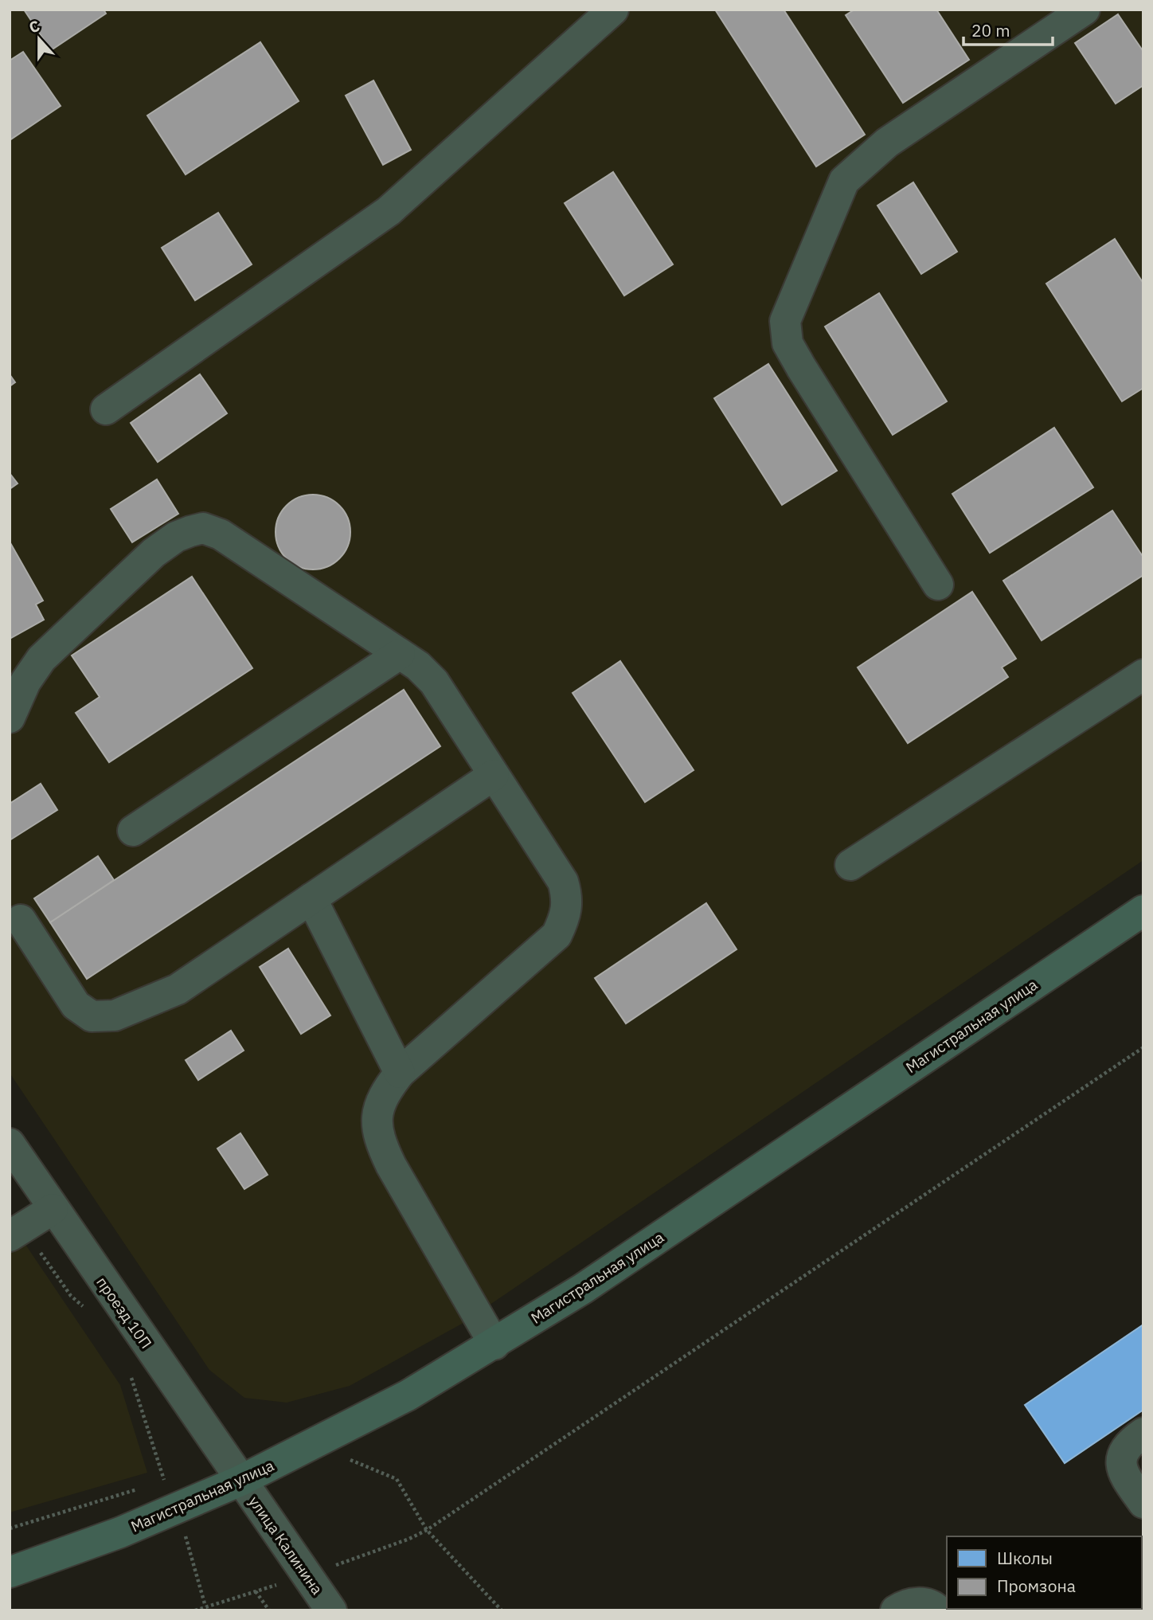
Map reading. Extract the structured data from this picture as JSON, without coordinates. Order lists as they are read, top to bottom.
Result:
{
  "streets": {
    "main road": ["Магистральная улица"],
    "street": ["проезд 10П", "улица Калинина"]
  },
  "crossings": [
    ["Магистральная улица", "проезд 10П"],
    ["Магистральная улица", "улица Калинина"],
    ["проезд 10П", "улица Калинина"]
  ],
  "legend": ["Школы", "Промзона"],
  "scale_bar": "20 m",
  "north": "top"
}
